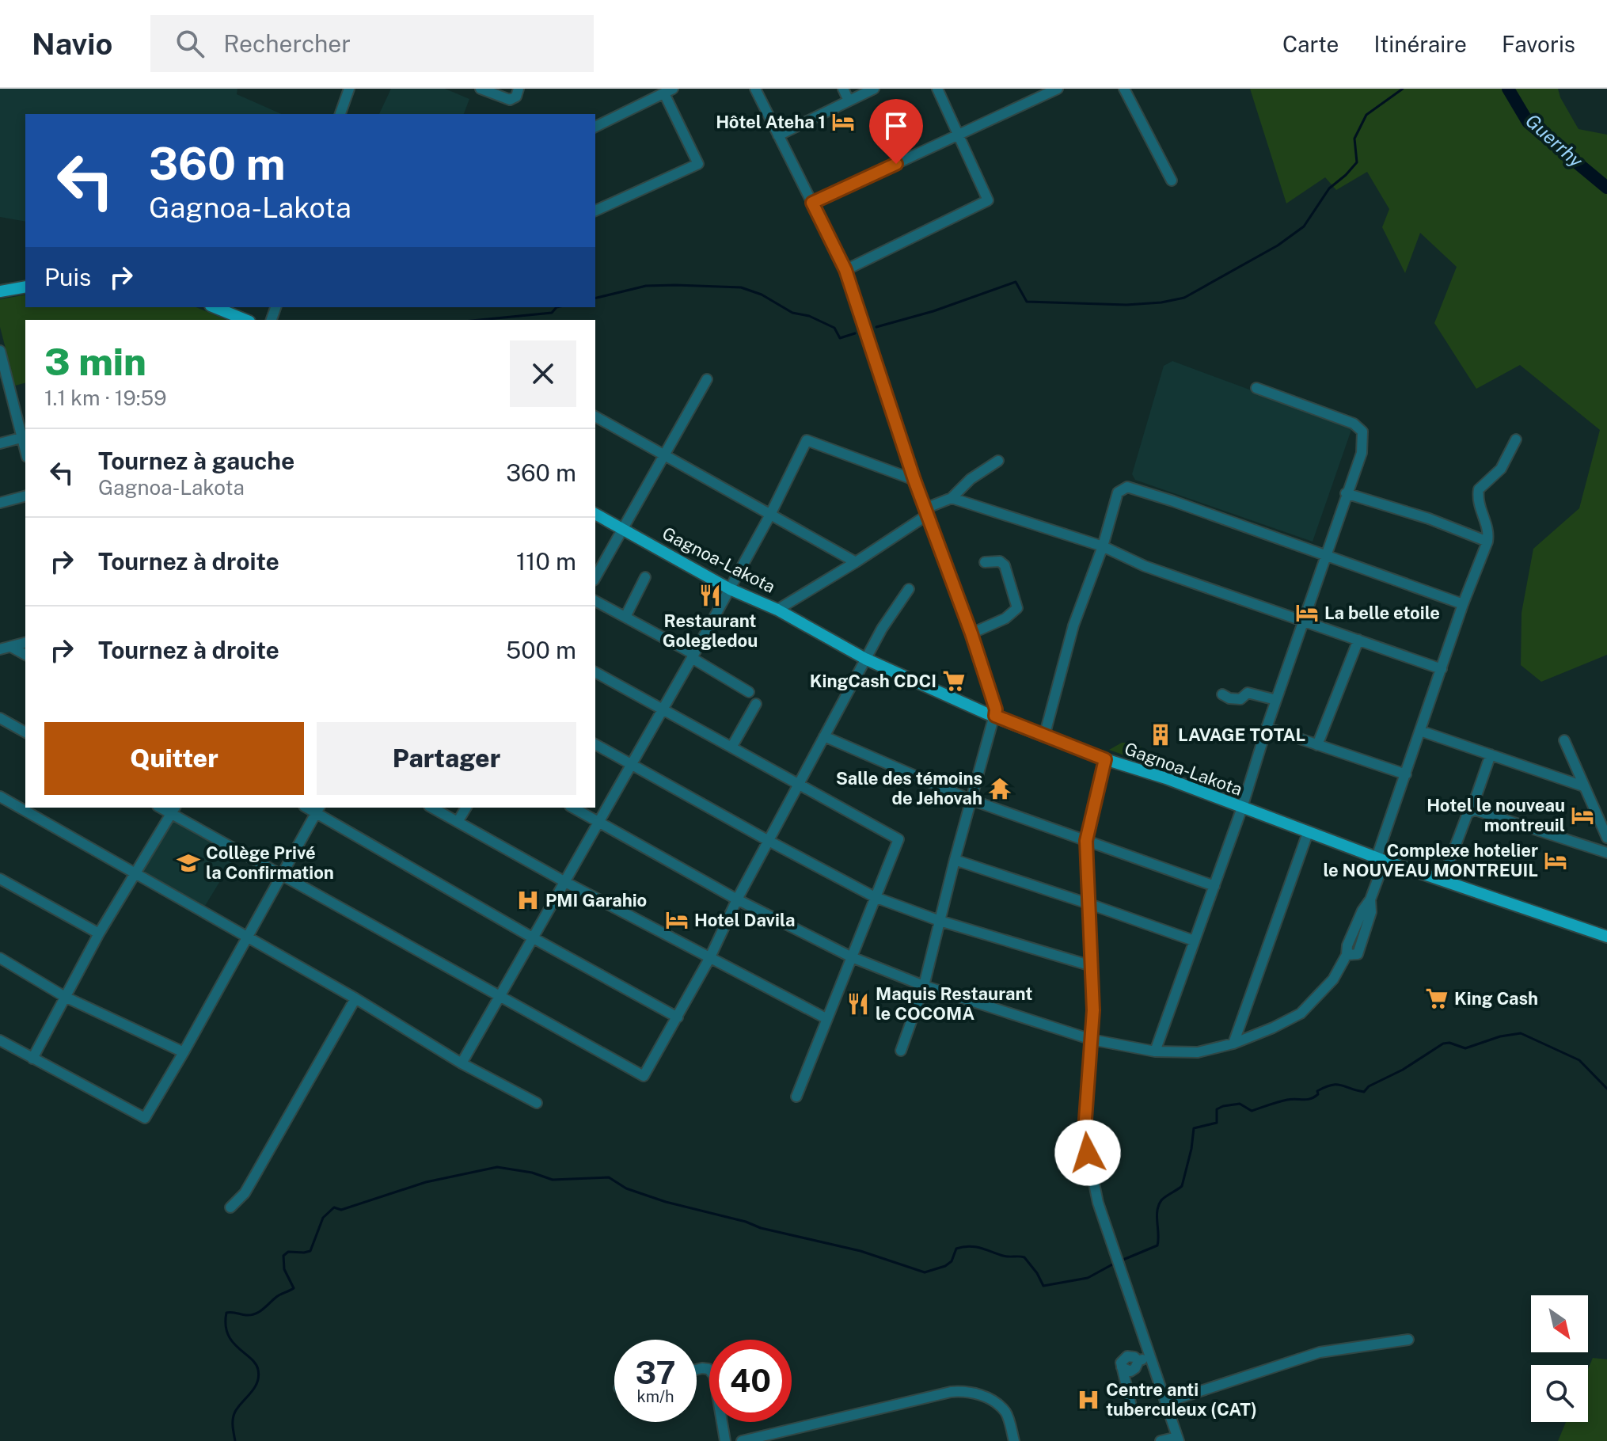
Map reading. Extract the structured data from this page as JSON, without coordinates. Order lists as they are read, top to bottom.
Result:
{
  "streets": {
    "main road": ["Gagnoa-Lakota"]
  },
  "water": ["Guerrhy"],
  "places": {
    "hotel": [
      "Hôtel Ateha 1",
      "La belle etoile",
      "Hotel le nouveau montreuil",
      "Complexe hotelier le NOUVEAU MONTREUIL",
      "Hotel Davila"
    ],
    "restaurant": ["Restaurant Golegledou", "Maquis Restaurant le COCOMA"],
    "supermarket": ["KingCash CDCI", "King Cash"],
    "building": ["LAVAGE TOTAL"],
    "temple": ["Salle des témoins de Jehovah"],
    "school or university": ["Collège Privé la Confirmation"],
    "hospital": ["PMI Garahio", "Centre anti tuberculeux (CAT)"]
  },
  "north": "bottom right",
  "page": {
    "header": "Navio",
    "search": "Rechercher",
    "nav": ["Carte", "Itinéraire", "Favoris"],
    "turn": ["360 m", "Gagnoa-Lakota"],
    "then": "Puis",
    "heading": ["3 min", "1.1 km · 19:59"],
    "list": [
      {
        "name": "Tournez à gauche",
        "note": "Gagnoa-Lakota",
        "value": "360 m"
      },
      {
        "name": "Tournez à droite",
        "value": "110 m"
      },
      {
        "name": "Tournez à droite",
        "value": "500 m"
      }
    ],
    "buttons": ["Quitter", "Partager"],
    "speed": "37 km/h",
    "limit": "40"
  }
}
